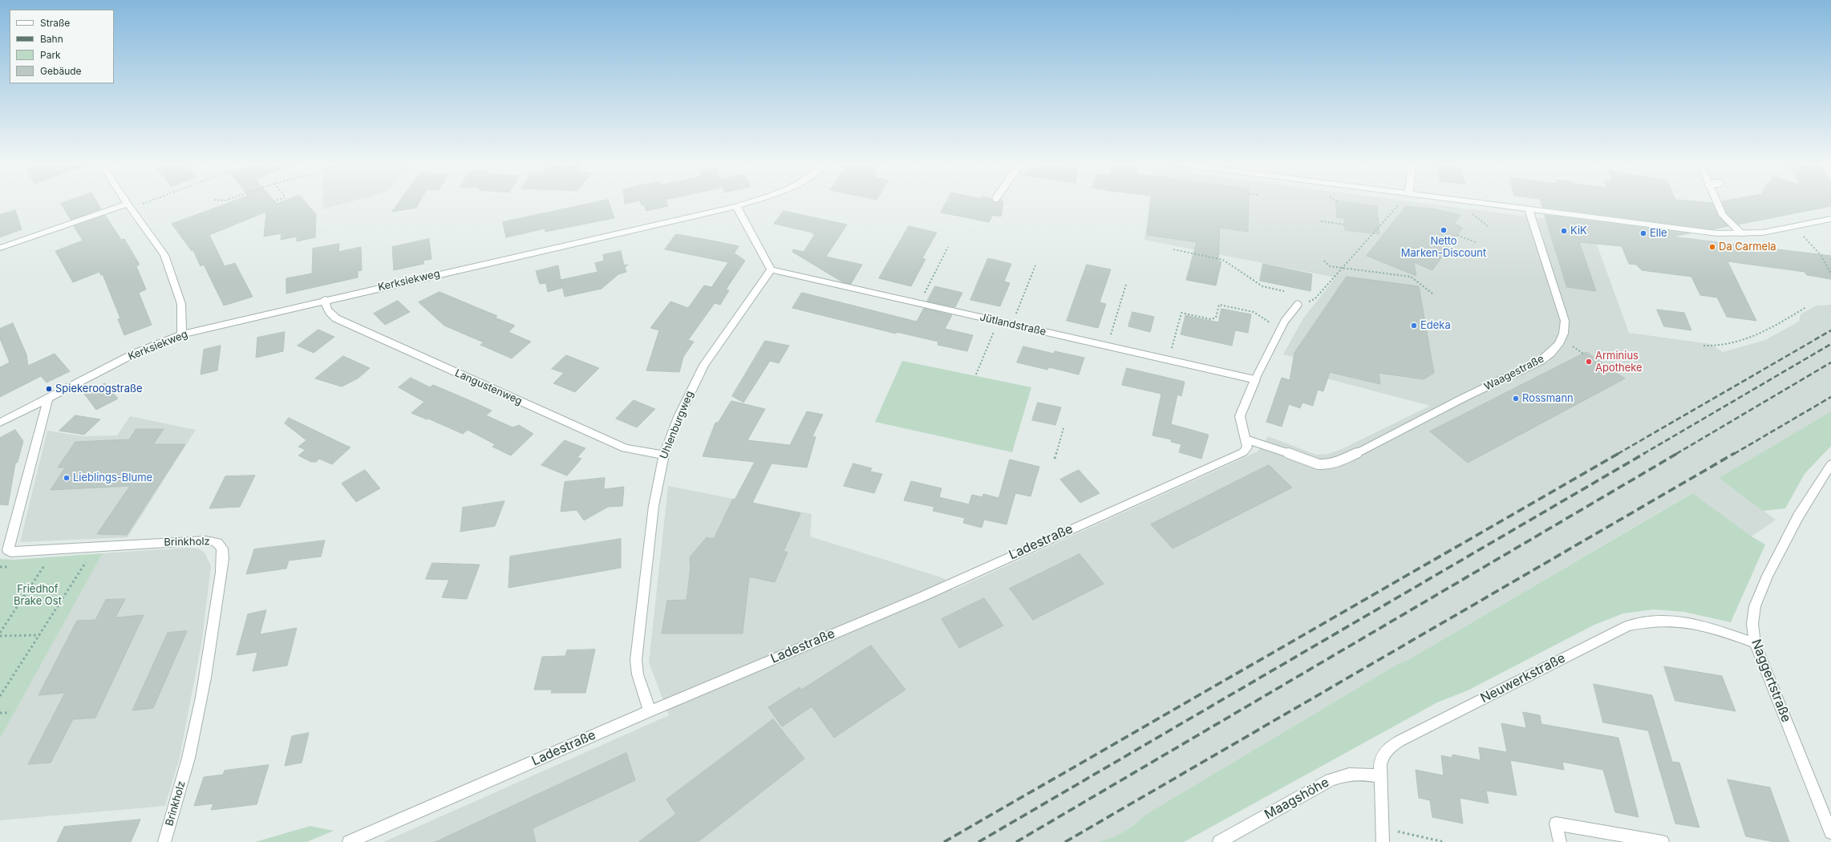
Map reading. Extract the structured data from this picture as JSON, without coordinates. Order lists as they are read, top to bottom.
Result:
{
  "streets": {
    "street": [
      "Kerksiekweg",
      "Jütlandstraße",
      "Waagestraße",
      "Langustenweg",
      "Uhlenburgweg",
      "Brinkholz",
      "Ladestraße",
      "Neuwerkstraße",
      "Naggertstraße",
      "Maagshöhe"
    ]
  },
  "crossings": [
    ["Kerksiekweg", "Langustenweg"],
    ["Kerksiekweg", "Brinkholz"],
    ["Jütlandstraße", "Uhlenburgweg"],
    ["Langustenweg", "Uhlenburgweg"],
    ["Uhlenburgweg", "Ladestraße"],
    ["Neuwerkstraße", "Naggertstraße"],
    ["Neuwerkstraße", "Maagshöhe"]
  ],
  "parks": ["Friedhof Brake Ost"],
  "places": [
    "Netto Marken-Discount",
    "KiK",
    "Elle",
    "Da Carmela",
    "Edeka",
    "Arminius Apotheke",
    "Spiekeroogstraße",
    "Rossmann",
    "Lieblings-Blume"
  ],
  "legend": [
    "Straße",
    "Bahn",
    "Park",
    "Gebäude"
  ]
}
